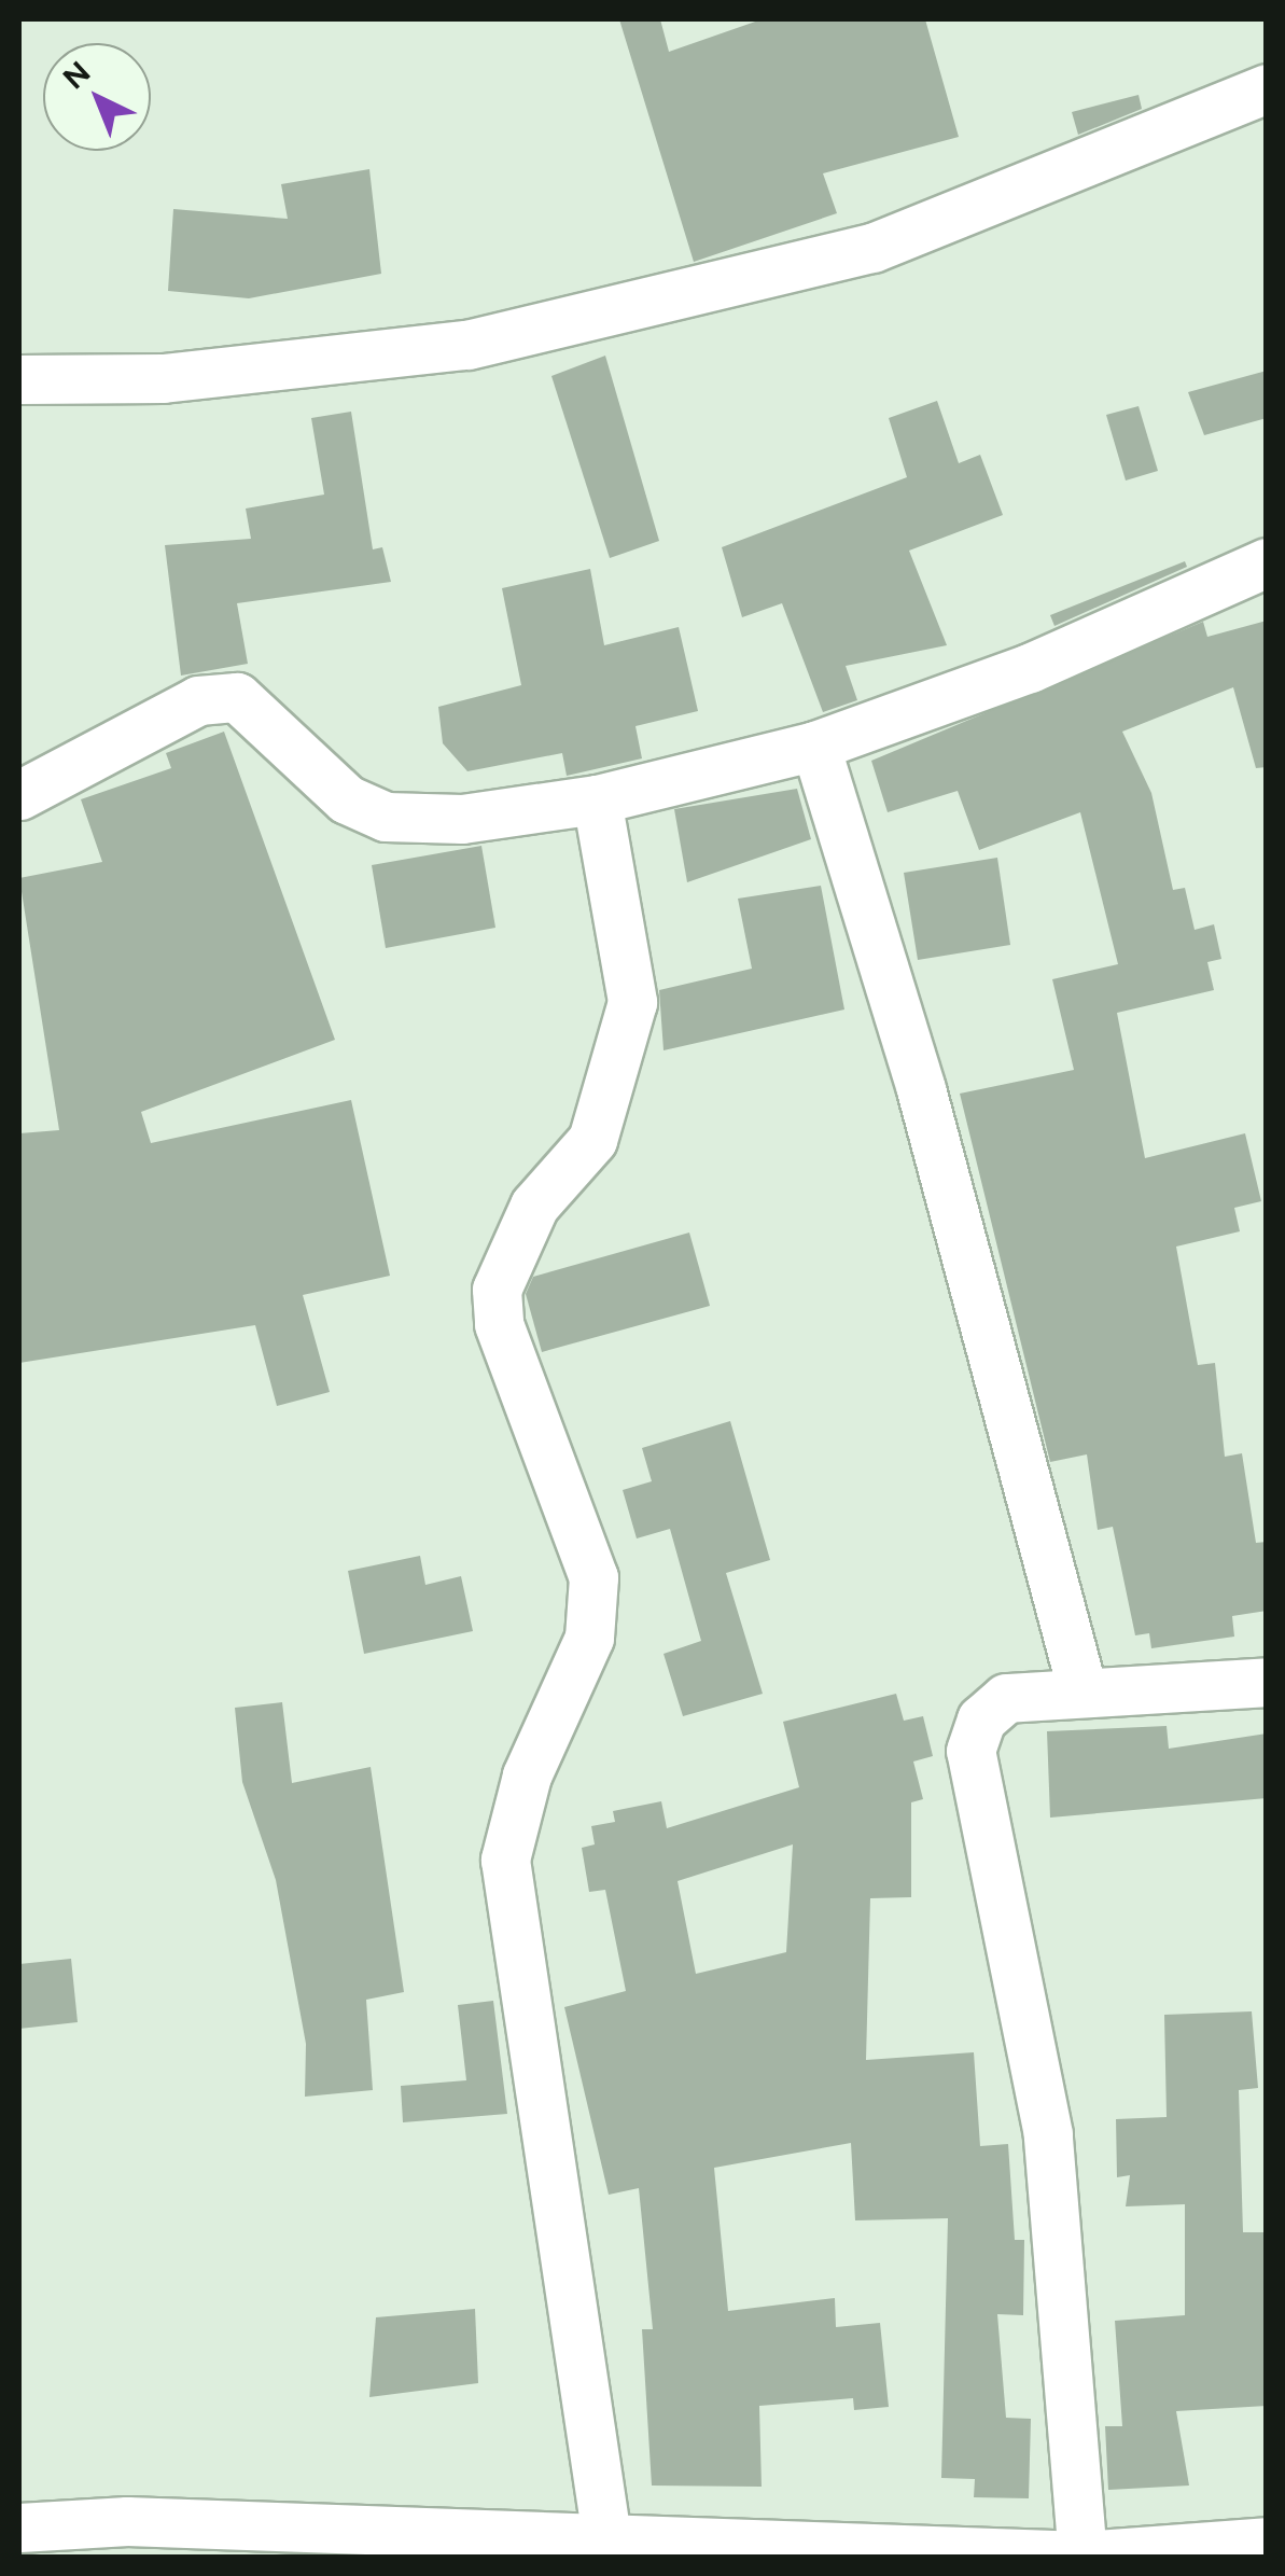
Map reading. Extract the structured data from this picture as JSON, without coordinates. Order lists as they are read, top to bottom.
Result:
{
  "north": "top left"
}
